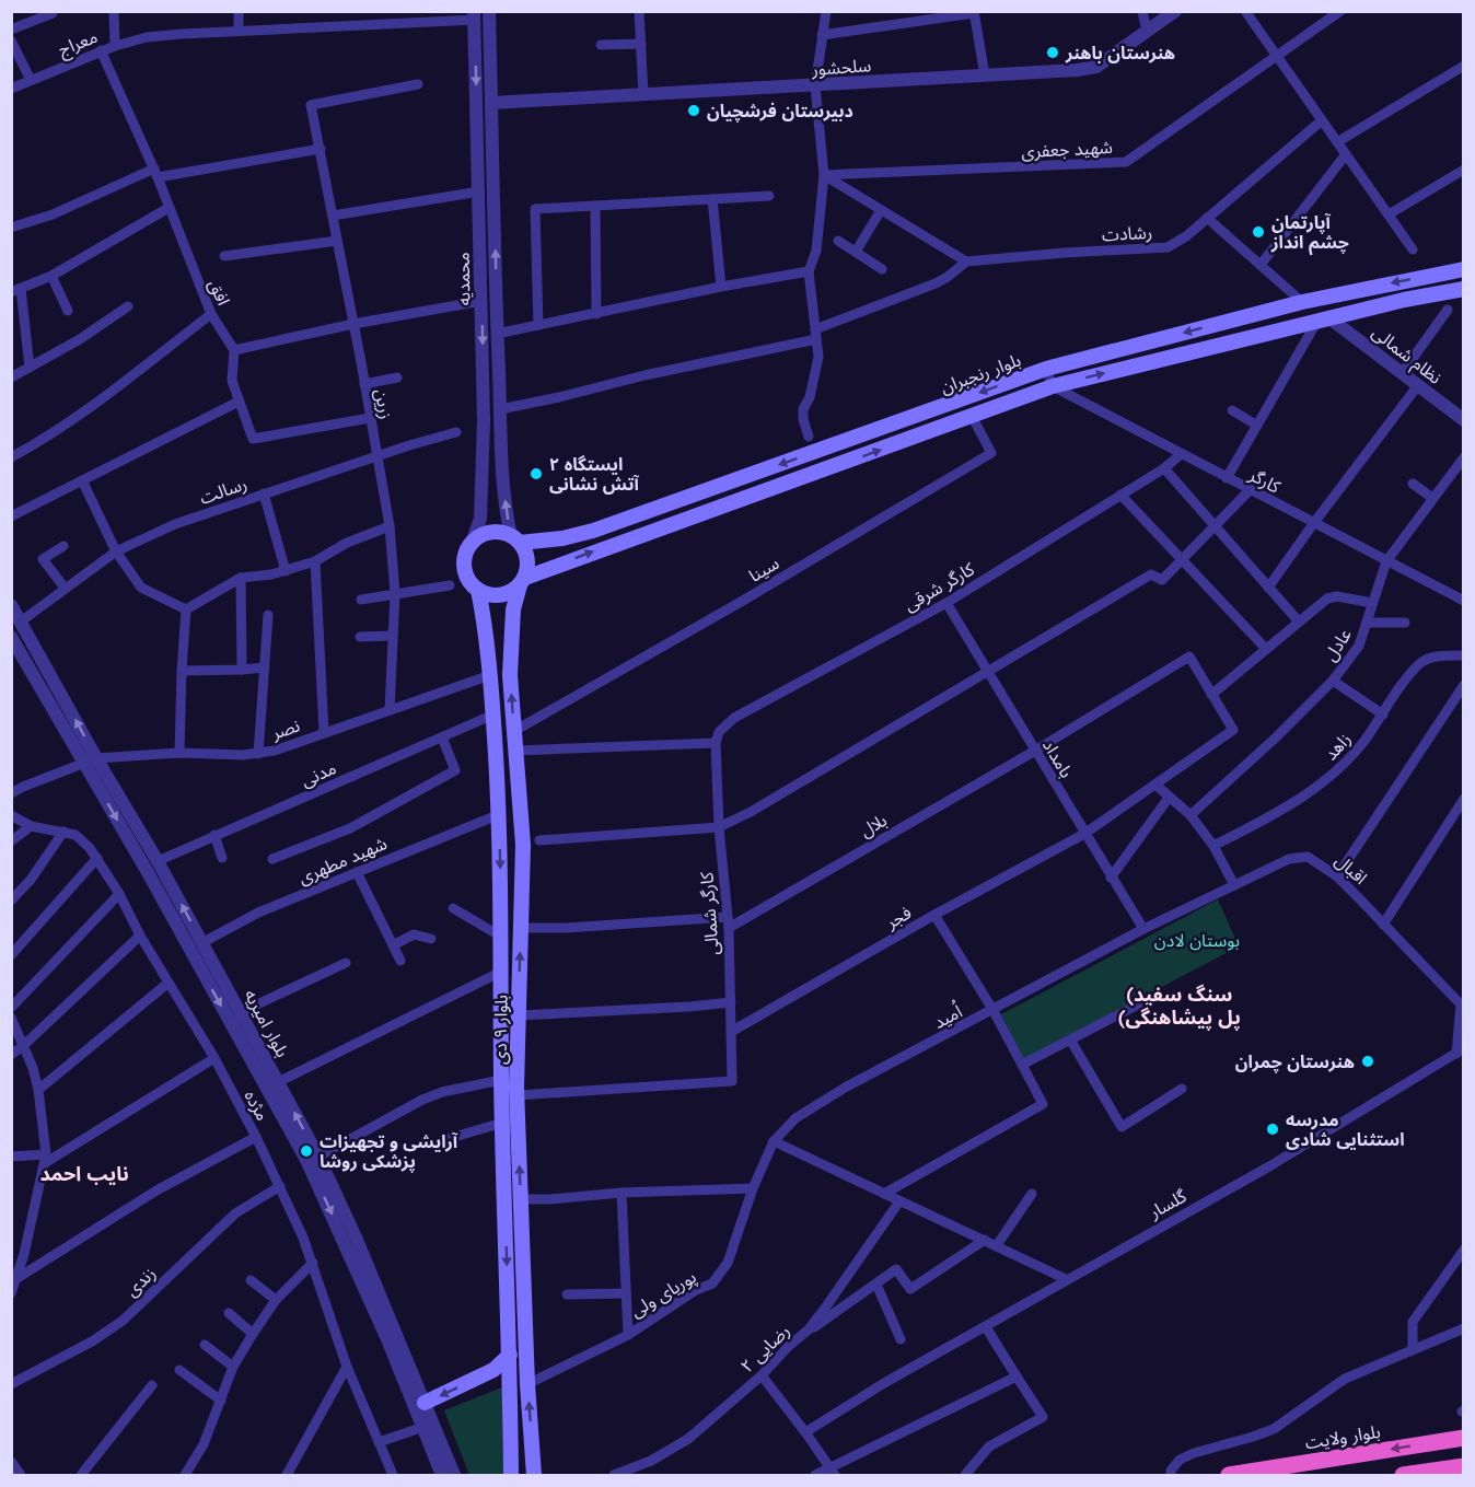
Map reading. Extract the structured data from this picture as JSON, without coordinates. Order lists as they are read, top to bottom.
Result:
{
  "streets": {
    "highway": ["بلوار ولایت"],
    "main road": ["بلوار رنجبران", "بلوار ۹ دی"],
    "street": [
      "معراج",
      "سلحشور",
      "شهید جعفری",
      "رشادت",
      "محمدیه",
      "افق",
      "نظام شمالی",
      "زرین",
      "کارگر",
      "رسالت",
      "سینا",
      "کارگر شرقی",
      "عادل",
      "نصر",
      "زاهد",
      "بامداد",
      "مدنی",
      "بلال",
      "شهید مطهری",
      "اقبال",
      "کارگر شمالی",
      "فجر",
      "اُمید",
      "بلوار امیریه",
      "مژده",
      "گلسار",
      "زندی",
      "پوریای ولی",
      "رضایی ۲"
    ]
  },
  "crossings": [
    ["معراج", "محمدیه"],
    ["معراج", "افق"],
    ["سلحشور", "محمدیه"],
    ["محمدیه", "بلوار رنجبران"],
    ["محمدیه", "بلوار ۹ دی"],
    ["نظام شمالی", "بلوار رنجبران"],
    ["بلوار رنجبران", "کارگر"],
    ["بلوار رنجبران", "سینا"],
    ["بلوار رنجبران", "بلوار ۹ دی"],
    ["زرین", "رسالت"],
    ["زرین", "نصر"],
    ["کارگر", "کارگر شرقی"],
    ["کارگر", "عادل"],
    ["رسالت", "بلوار امیریه"],
    ["سینا", "بلوار ۹ دی"],
    ["کارگر شرقی", "بامداد"],
    ["کارگر شرقی", "کارگر شمالی"],
    ["نصر", "بلوار امیریه"],
    ["نصر", "بلوار ۹ دی"],
    ["بامداد", "بلال"],
    ["بامداد", "اقبال"],
    ["بامداد", "فجر"],
    ["بامداد", "اُمید"],
    ["مدنی", "بلوار امیریه"],
    ["مدنی", "بلوار ۹ دی"],
    ["بلال", "کارگر شمالی"],
    ["بلال", "فجر"],
    ["شهید مطهری", "بلوار امیریه"],
    ["شهید مطهری", "بلوار ۹ دی"],
    ["اقبال", "اُمید"],
    ["اقبال", "گلسار"],
    ["کارگر شمالی", "فجر"],
    ["کارگر شمالی", "بلوار ۹ دی"],
    ["اُمید", "پوریای ولی"],
    ["بلوار ۹ دی", "پوریای ولی"],
    ["مژده", "زندی"]
  ],
  "one_way": ["بلوار ولایت"],
  "districts": ["(سنگ سفید (پل پیشاهنگی", "نایب احمد"],
  "parks": ["بوستان لادن"],
  "places": [
    "هنرستان باهنر",
    "دبیرستان فرشچیان",
    "آپارتمان چشم انداز",
    "ایستگاه ۲ آتش نشانی",
    "هنرستان چمران",
    "مدرسه استثنایی شادی",
    "آرایشی و تجهیزات پزشکی روشا"
  ]
}
